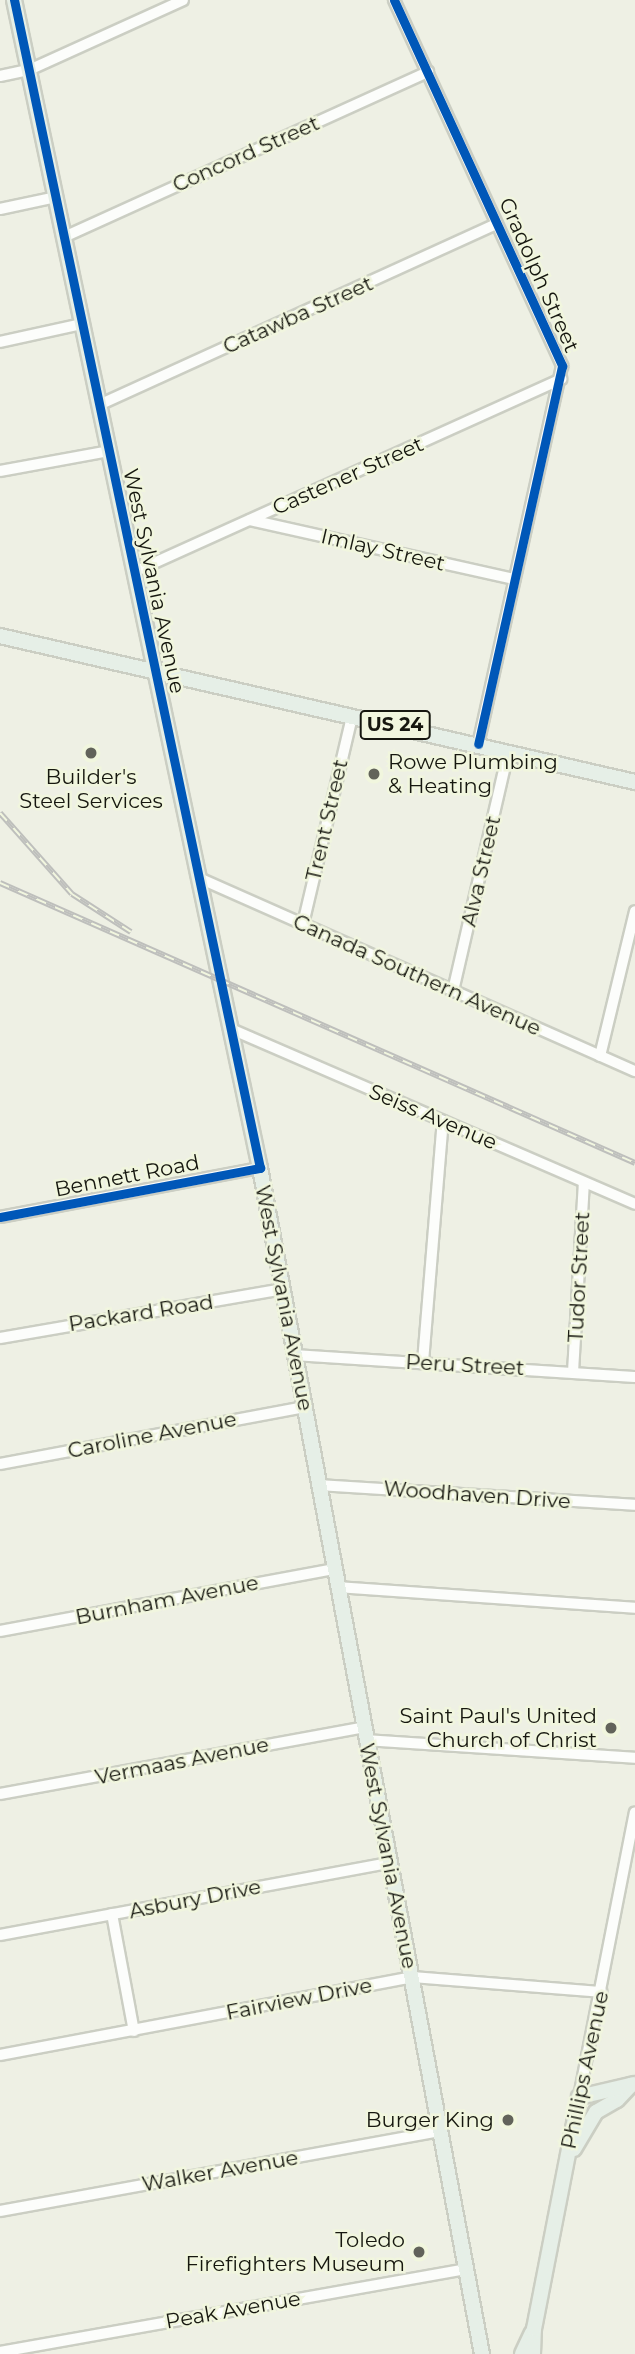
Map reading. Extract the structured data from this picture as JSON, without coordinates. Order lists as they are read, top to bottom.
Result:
{
  "streets": {
    "main road": ["West Sylvania Avenue", "US 24", "Phillips Avenue"],
    "street": [
      "Concord Street",
      "Gradolph Street",
      "Catawba Street",
      "Castener Street",
      "Imlay Street",
      "Trent Street",
      "Alva Street",
      "Canada Southern Avenue",
      "Seiss Avenue",
      "Bennett Road",
      "Tudor Street",
      "Packard Road",
      "Peru Street",
      "Caroline Avenue",
      "Woodhaven Drive",
      "Burnham Avenue",
      "Vermaas Avenue",
      "Asbury Drive",
      "Fairview Drive",
      "Walker Avenue",
      "Peak Avenue"
    ]
  },
  "crossings": [
    ["Concord Street", "Gradolph Street"],
    ["Concord Street", "West Sylvania Avenue"],
    ["Gradolph Street", "Catawba Street"],
    ["Gradolph Street", "Castener Street"],
    ["Gradolph Street", "Imlay Street"],
    ["Gradolph Street", "US 24"],
    ["Catawba Street", "West Sylvania Avenue"],
    ["Castener Street", "Imlay Street"],
    ["Castener Street", "West Sylvania Avenue"],
    ["West Sylvania Avenue", "US 24"],
    ["West Sylvania Avenue", "Canada Southern Avenue"],
    ["West Sylvania Avenue", "Seiss Avenue"],
    ["West Sylvania Avenue", "Bennett Road"],
    ["West Sylvania Avenue", "Packard Road"],
    ["West Sylvania Avenue", "Peru Street"],
    ["West Sylvania Avenue", "Caroline Avenue"],
    ["West Sylvania Avenue", "Woodhaven Drive"],
    ["West Sylvania Avenue", "Burnham Avenue"],
    ["West Sylvania Avenue", "Vermaas Avenue"],
    ["West Sylvania Avenue", "Asbury Drive"],
    ["West Sylvania Avenue", "Fairview Drive"],
    ["West Sylvania Avenue", "Walker Avenue"],
    ["West Sylvania Avenue", "Peak Avenue"],
    ["US 24", "Trent Street"],
    ["US 24", "Alva Street"],
    ["Trent Street", "Canada Southern Avenue"],
    ["Alva Street", "Canada Southern Avenue"],
    ["Seiss Avenue", "Tudor Street"],
    ["Tudor Street", "Peru Street"],
    ["Fairview Drive", "Phillips Avenue"]
  ],
  "places": [
    "Builder's Steel Services",
    "Rowe Plumbing & Heating",
    "Saint Paul's United Church of Christ",
    "Burger King",
    "Toledo Firefighters Museum"
  ]
}
